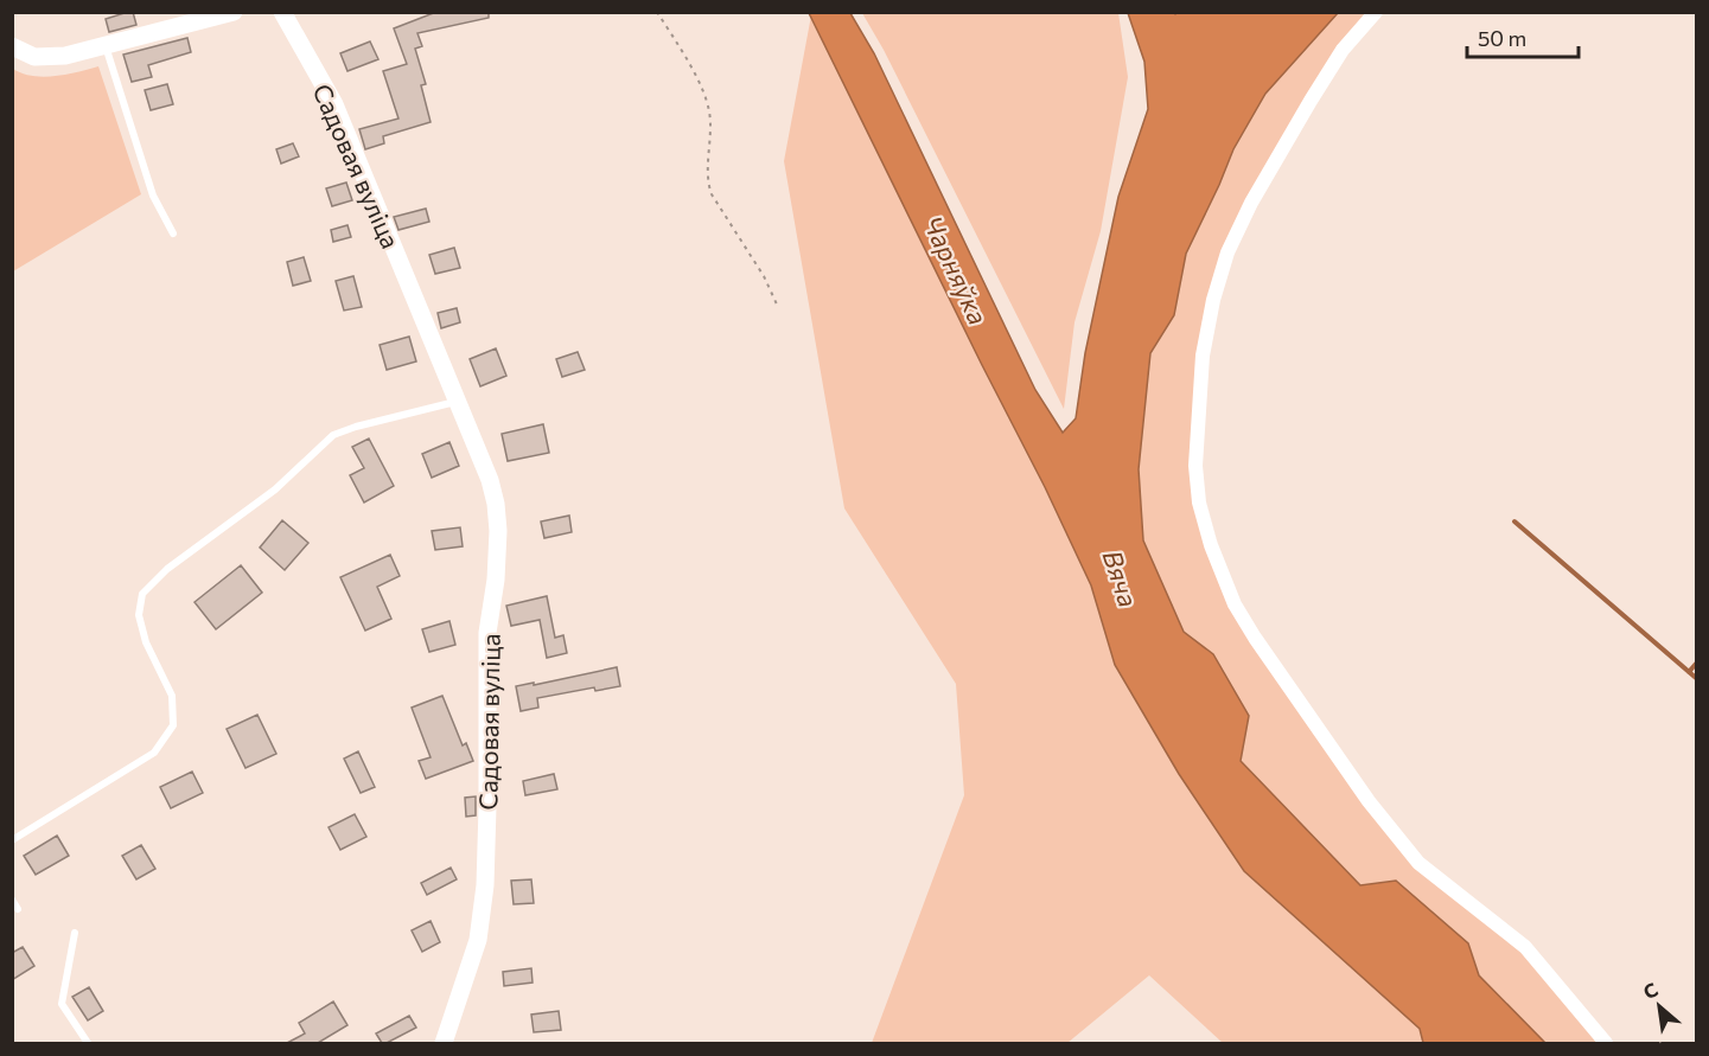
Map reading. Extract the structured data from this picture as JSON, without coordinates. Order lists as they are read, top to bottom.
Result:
{
  "streets": {
    "street": ["Садовая вуліца"]
  },
  "water": ["Чарняўка", "Вяча"],
  "scale_bar": "50 m",
  "north": "top left"
}
